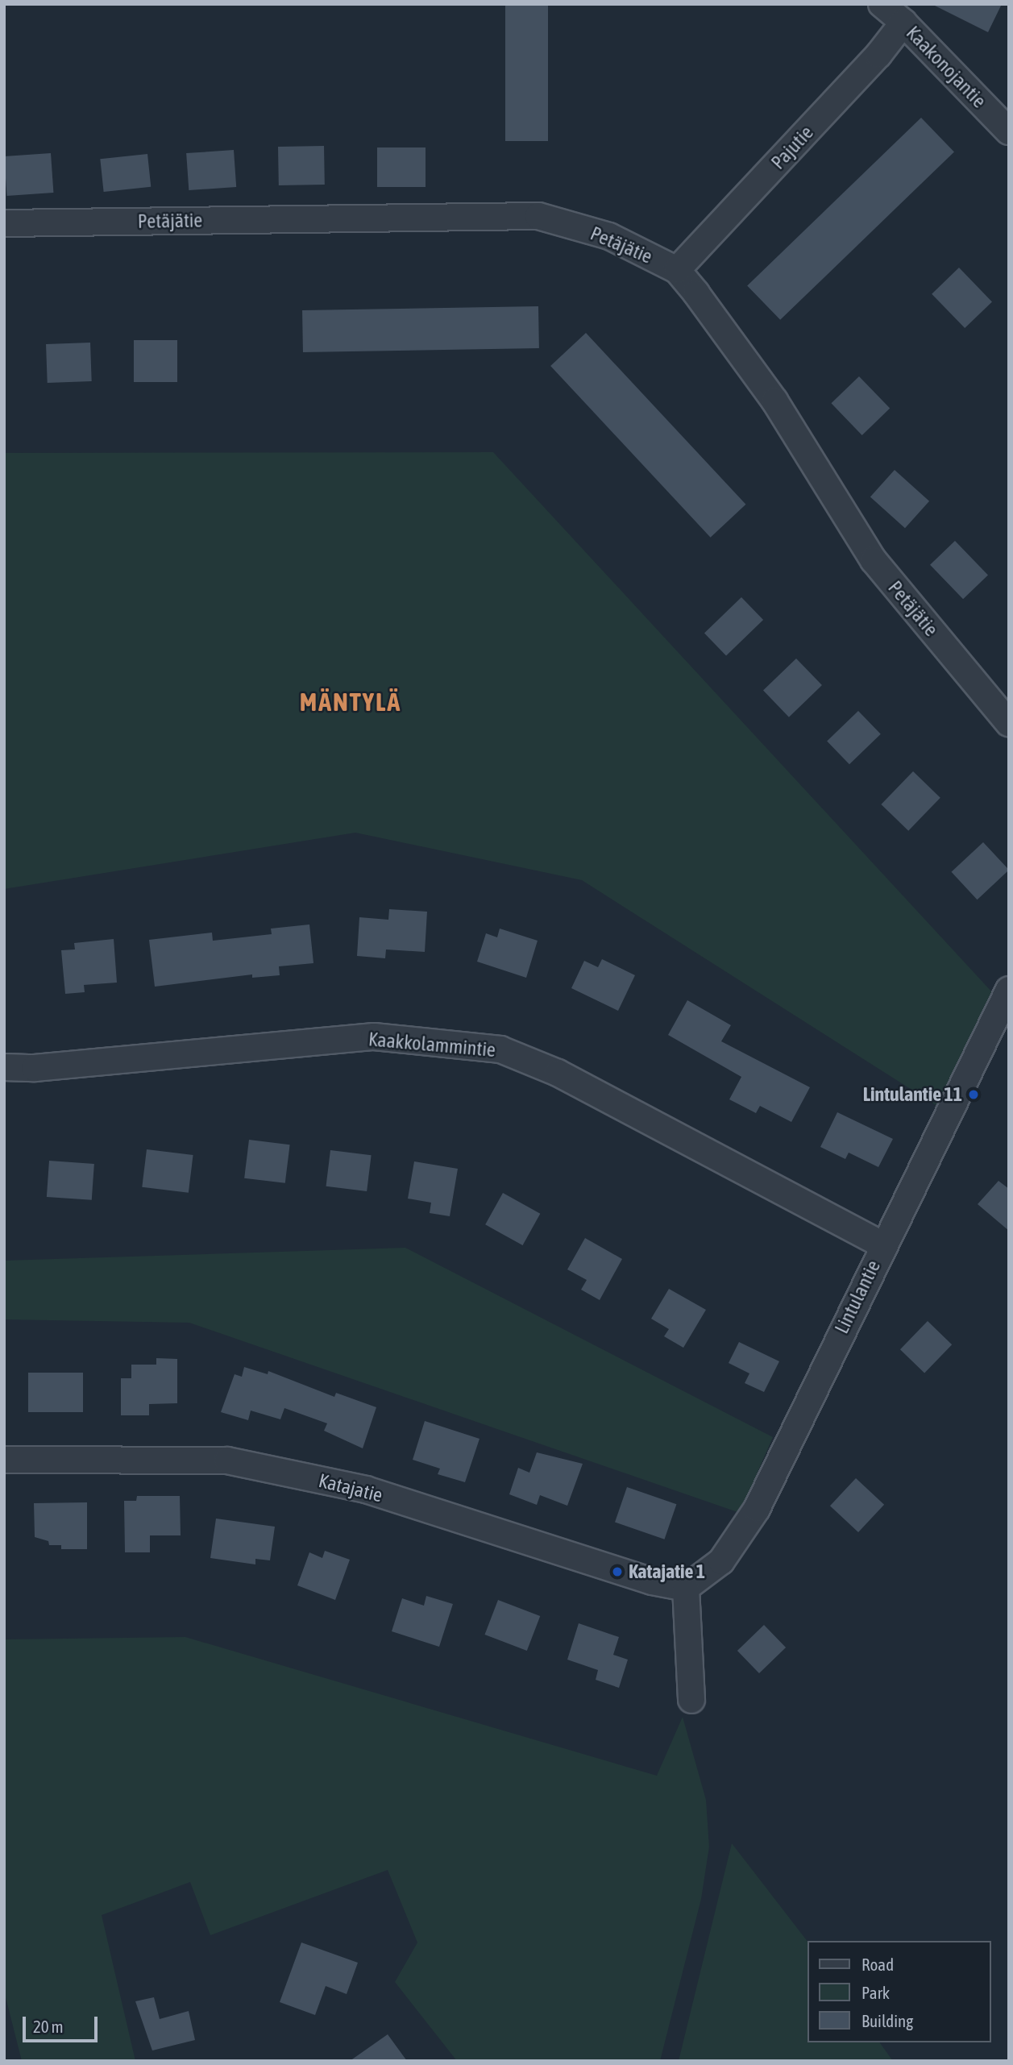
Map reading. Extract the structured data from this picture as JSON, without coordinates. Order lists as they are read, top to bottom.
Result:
{
  "streets": {
    "street": [
      "Kaakonojantie",
      "Pajutie",
      "Petäjätie",
      "Kaakkolammintie",
      "Lintulantie",
      "Katajatie"
    ]
  },
  "crossings": [
    ["Kaakonojantie", "Pajutie"],
    ["Pajutie", "Petäjätie"],
    ["Kaakkolammintie", "Lintulantie"],
    ["Lintulantie", "Katajatie"]
  ],
  "districts": ["MÄNTYLÄ"],
  "places": ["Lintulantie 11", "Katajatie 1"],
  "legend": ["Road", "Park", "Building"],
  "scale_bar": "20 m"
}
